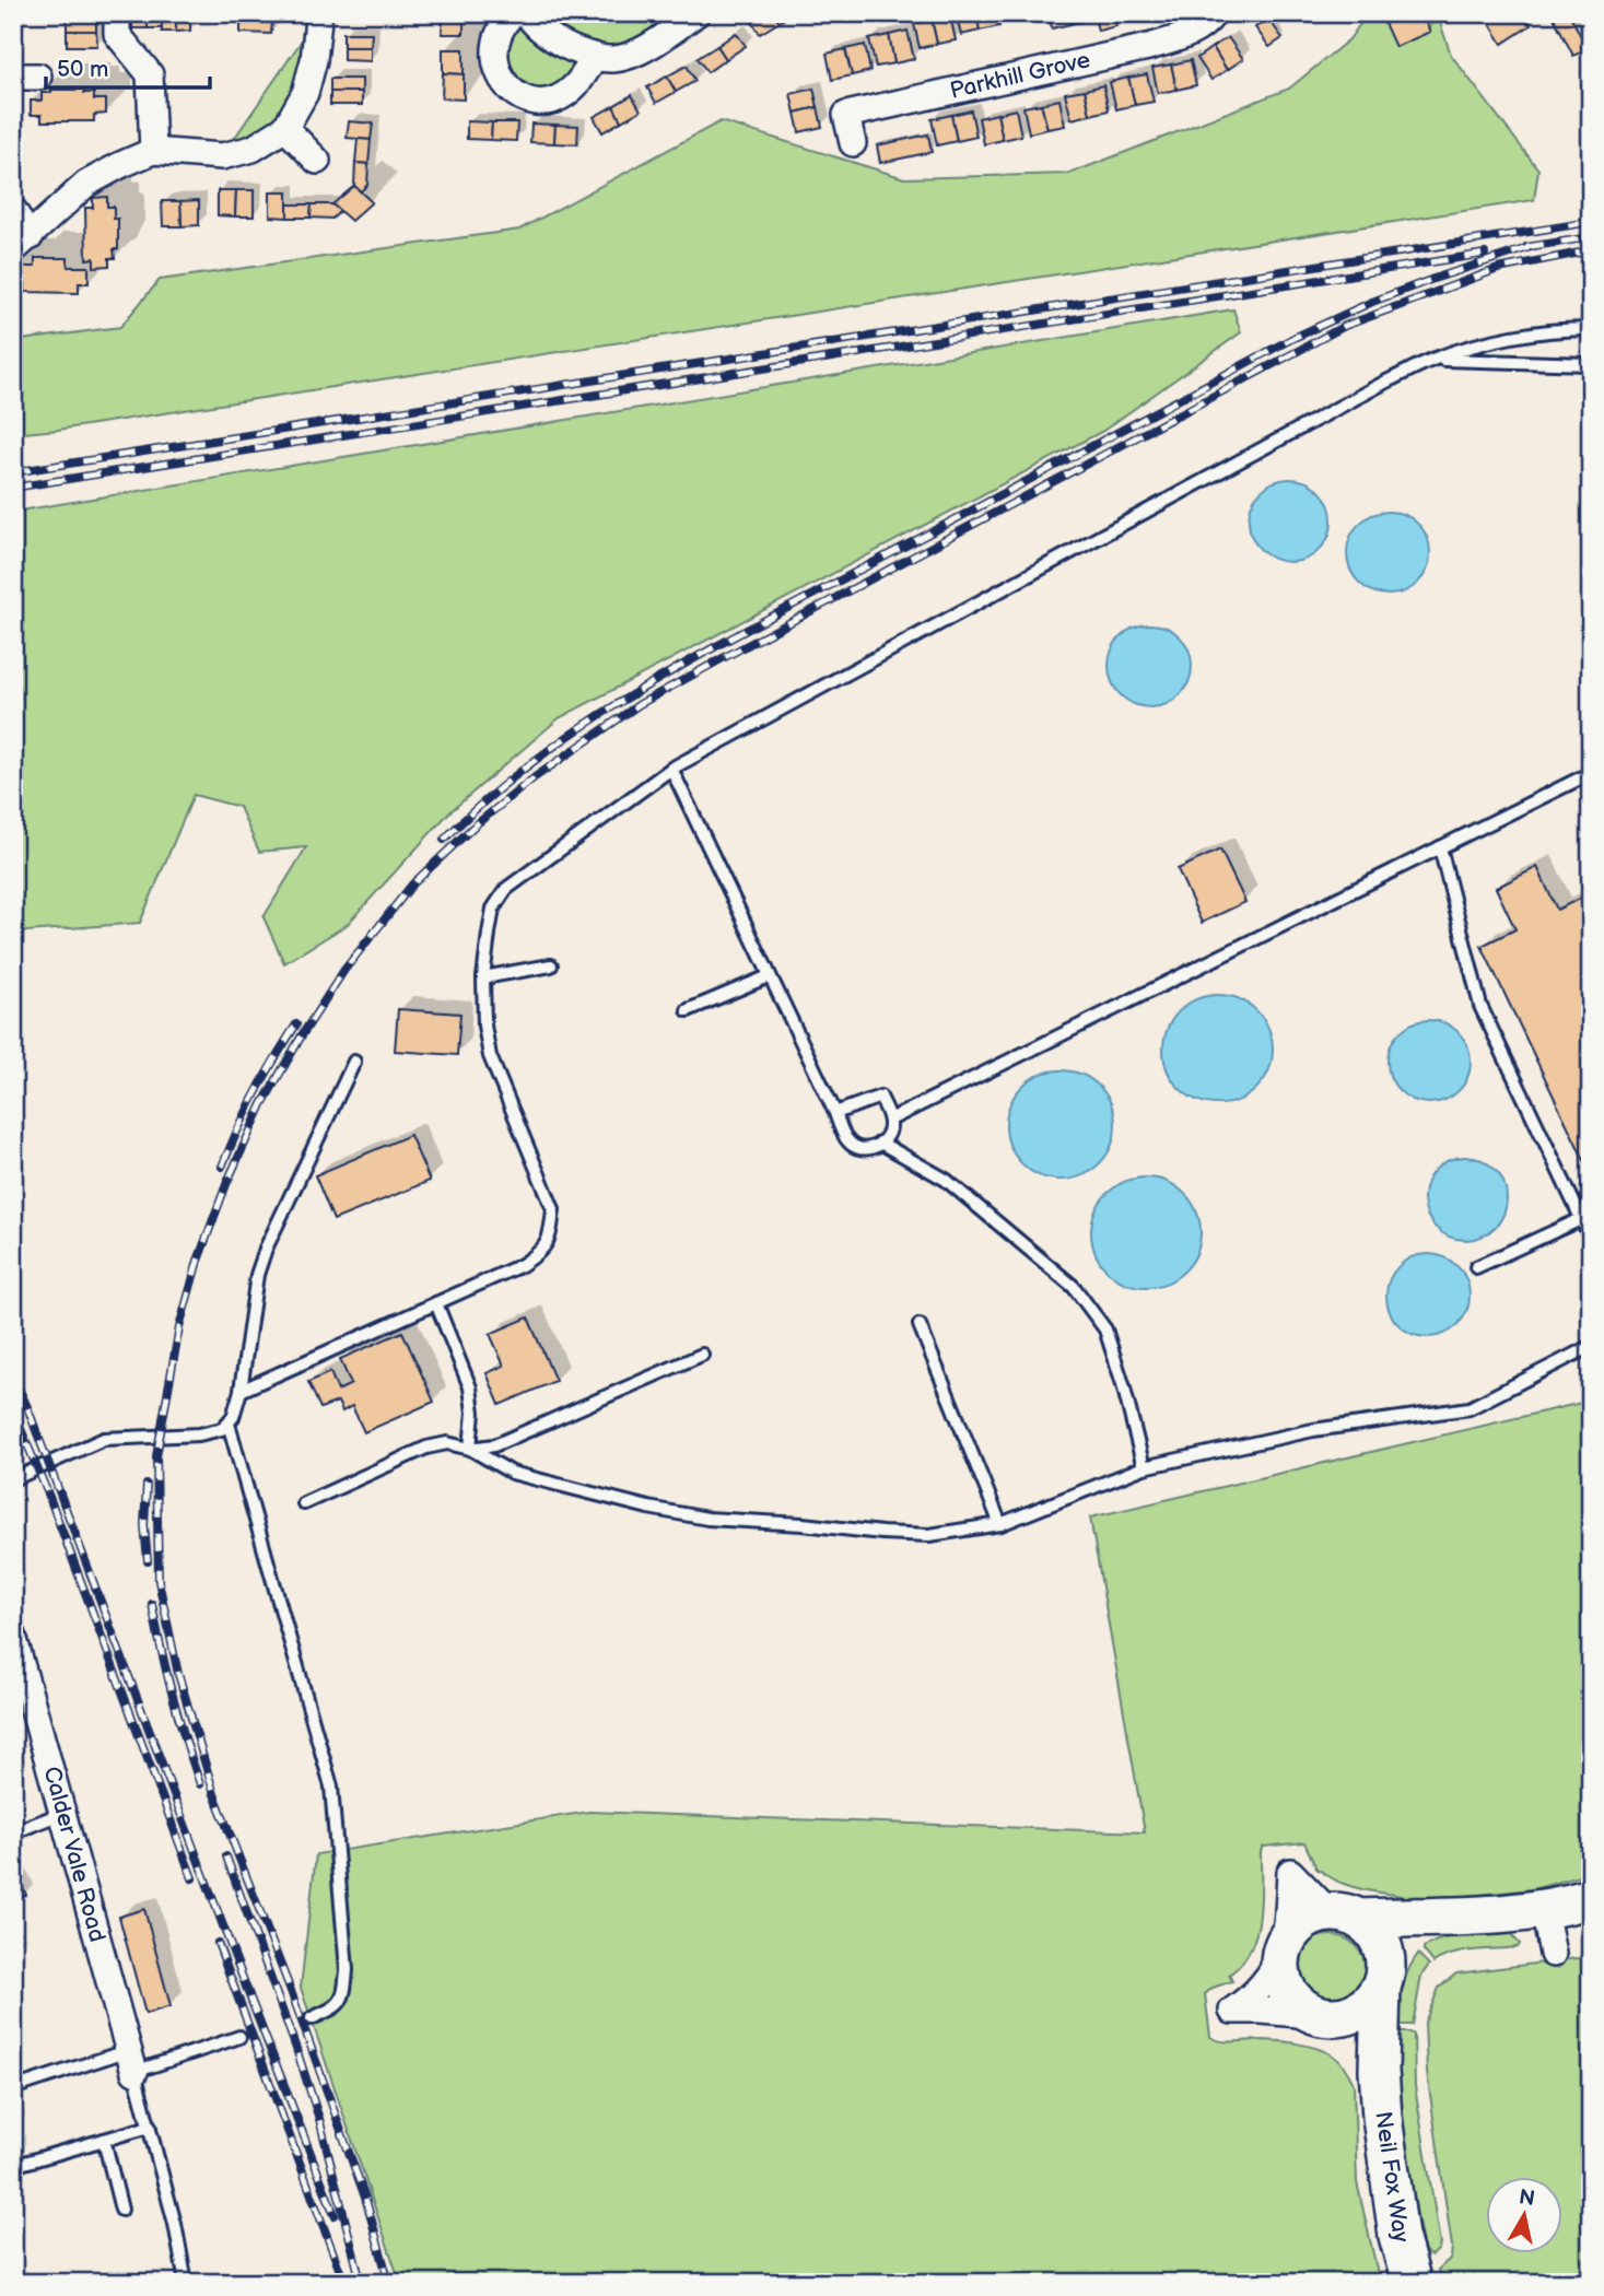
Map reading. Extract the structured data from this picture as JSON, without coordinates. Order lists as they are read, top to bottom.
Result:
{
  "streets": {
    "main road": ["Neil Fox Way"],
    "street": ["Parkhill Grove", "Calder Vale Road"]
  },
  "scale_bar": "50 m",
  "north": "top"
}
